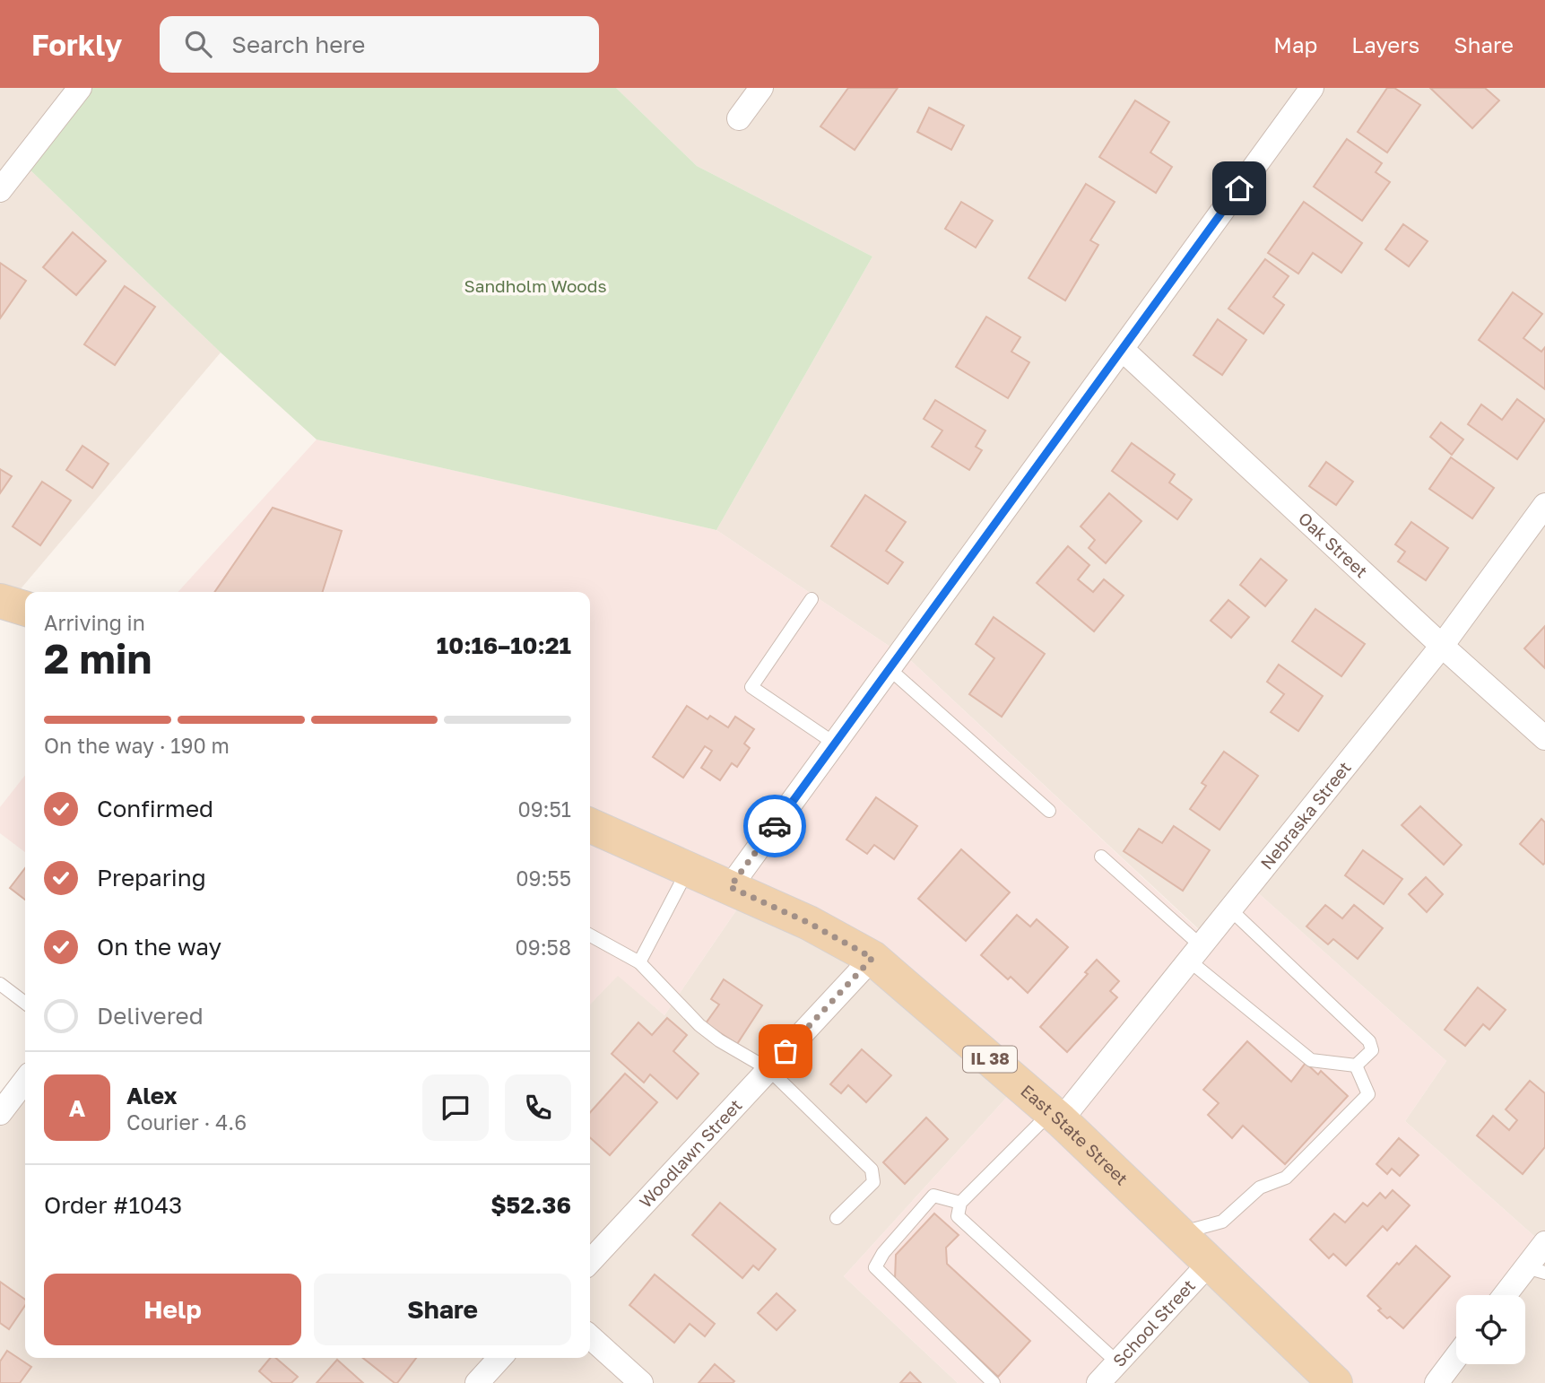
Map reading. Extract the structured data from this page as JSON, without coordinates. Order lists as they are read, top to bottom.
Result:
{
  "streets": {
    "main road": ["IL 38", "East State Street"],
    "street": [
      "Oak Street",
      "Nebraska Street",
      "Woodlawn Street",
      "School Street"
    ]
  },
  "crossings": [
    ["Oak Street", "Nebraska Street"],
    ["Nebraska Street", "East State Street"],
    ["East State Street", "Woodlawn Street"],
    ["East State Street", "School Street"]
  ],
  "parks": ["Sandholm Woods"],
  "page": {
    "header": "Forkly",
    "search": "Search here",
    "nav": ["Map", "Layers", "Share"],
    "heading": ["2 min", "Arriving in", "10:16–10:21"],
    "panel": [
      "Alex",
      "Courier · 4.6",
      "Order #1043",
      "$52.36"
    ],
    "bar": "On the way · 190 m",
    "list": [
      ["Confirmed", "09:51"],
      ["Preparing", "09:55"],
      ["On the way", "09:58"],
      "Delivered"
    ],
    "round": "A",
    "buttons": ["Help", "Share"]
  }
}
